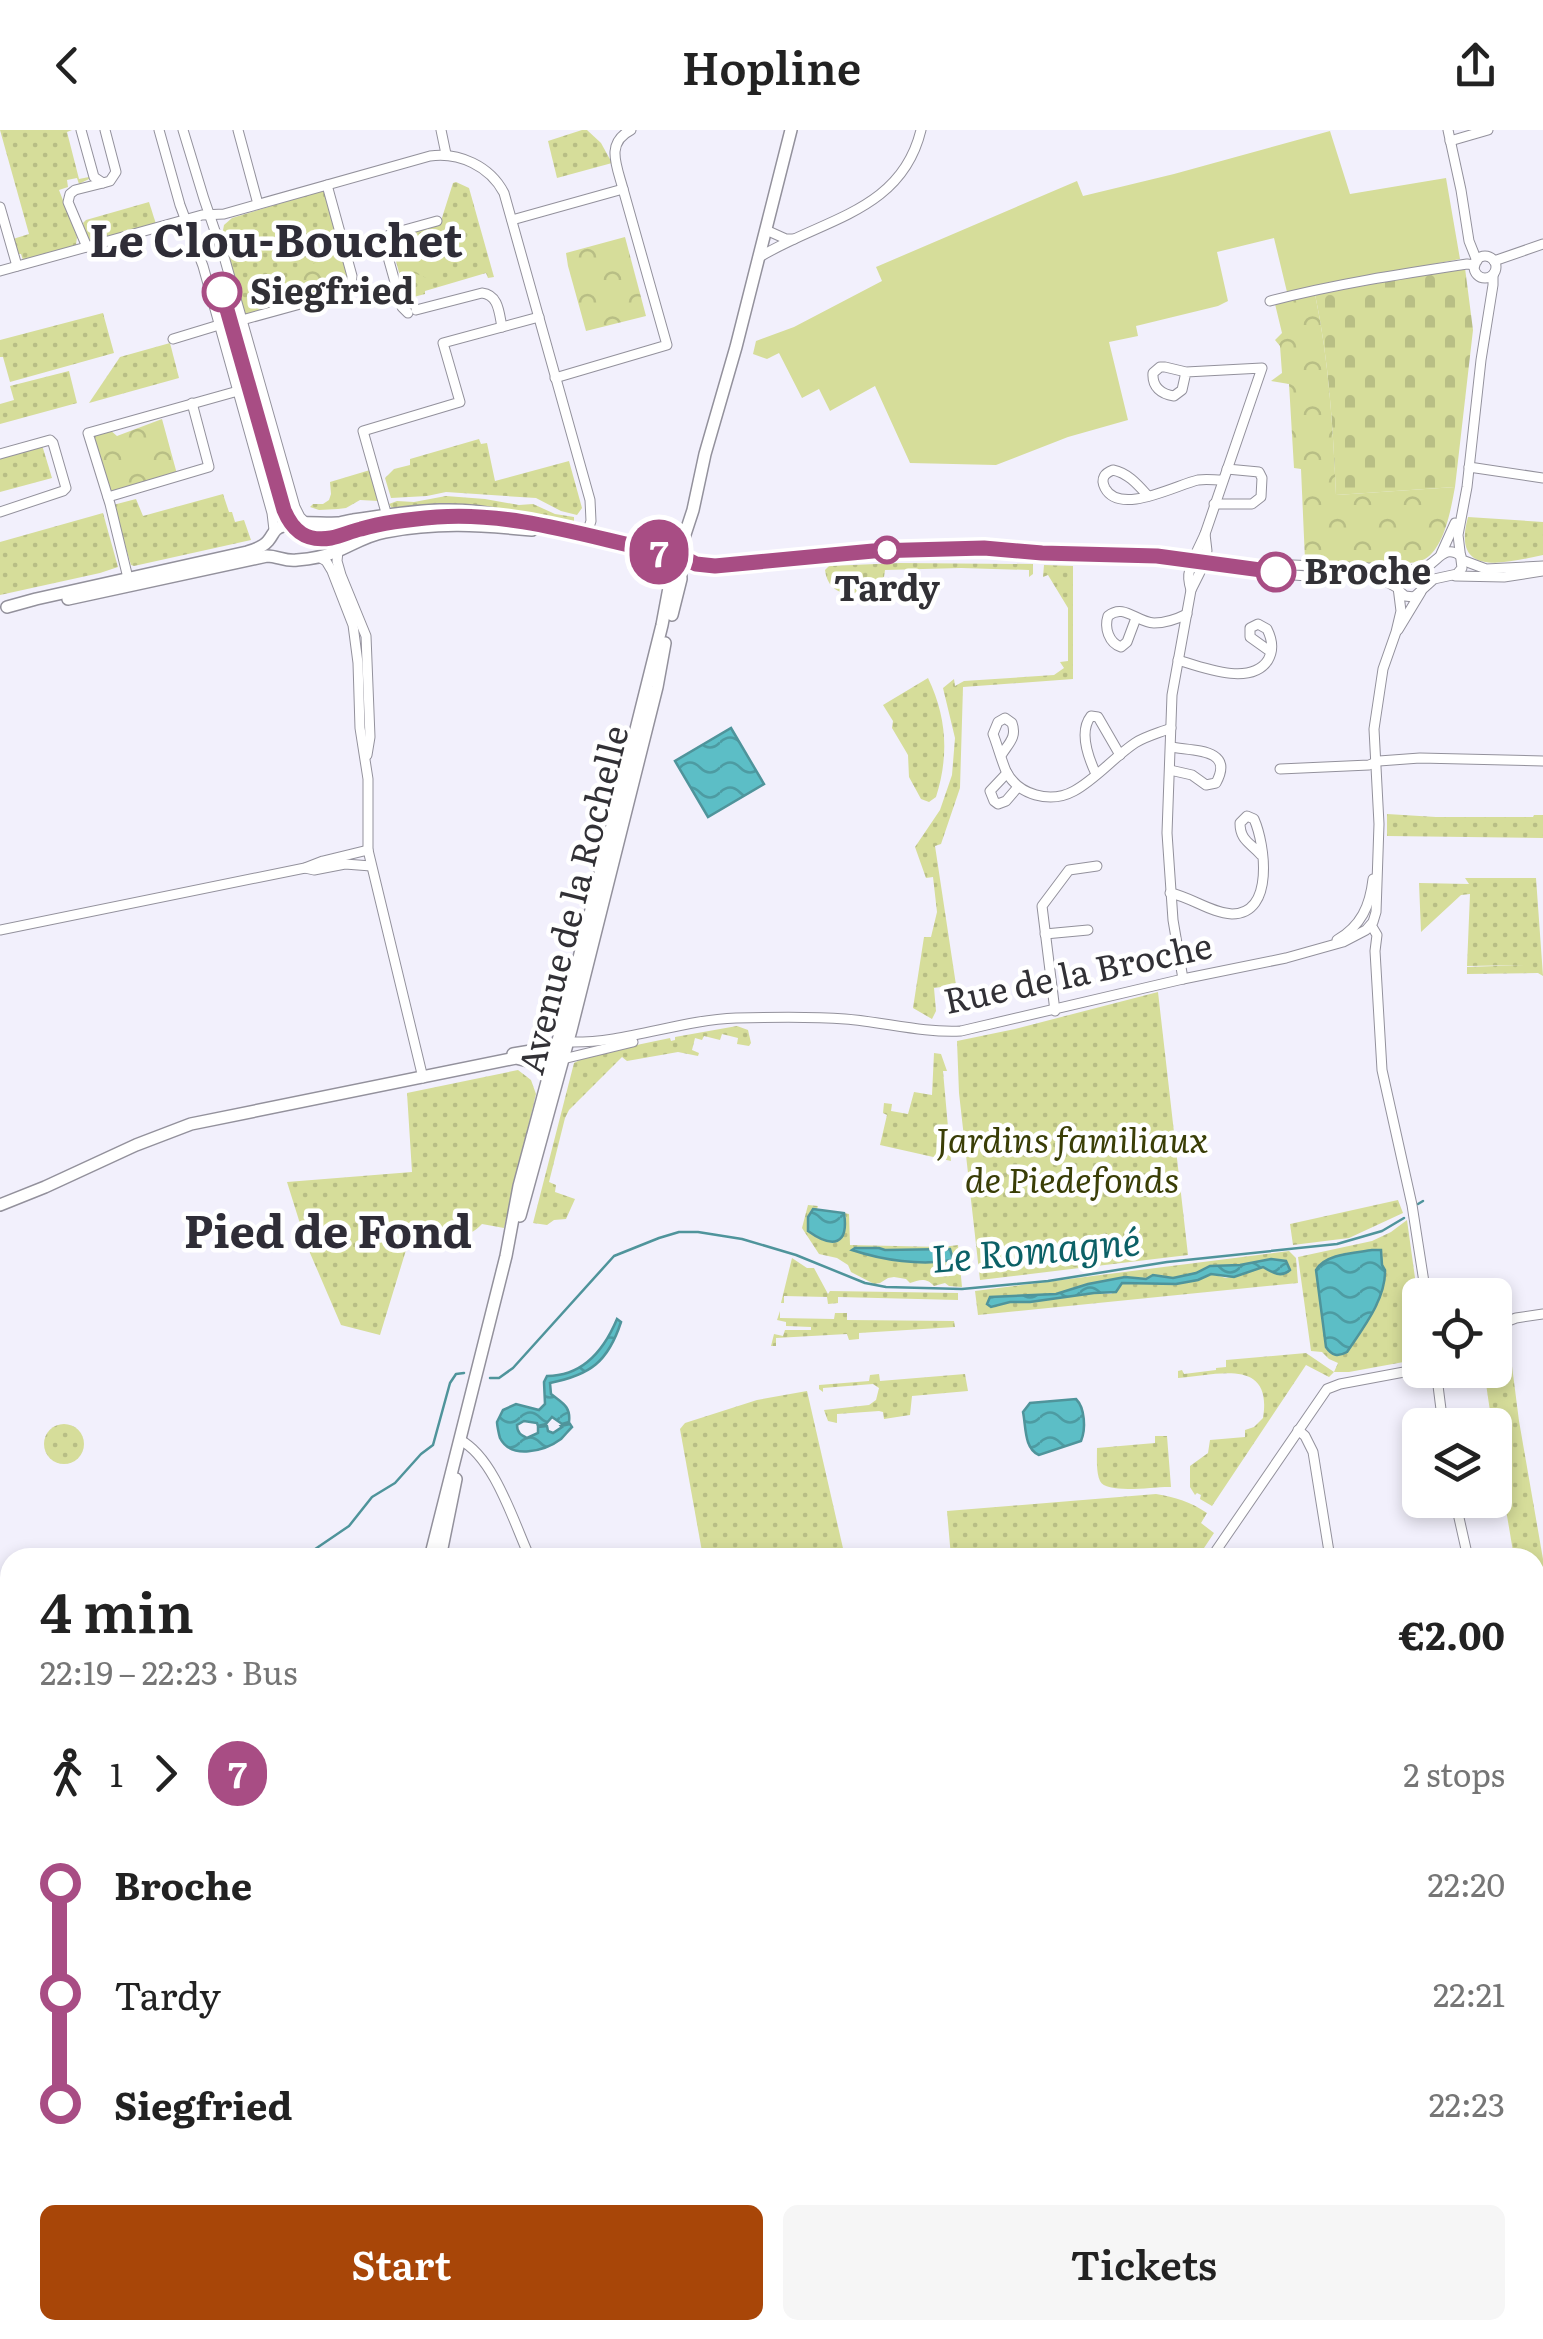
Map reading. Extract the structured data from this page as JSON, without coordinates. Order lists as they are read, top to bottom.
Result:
{
  "streets": {
    "main road": ["Avenue de la Rochelle"],
    "street": ["Rue de la Broche"]
  },
  "districts": ["Le Clou-Bouchet", "Pied de Fond"],
  "water": ["Le Romagné"],
  "parks": ["Jardins familiaux de Piedefonds"],
  "places": ["Siegfried", "Tardy", "Broche"],
  "lines": ["bus line 7"],
  "page": {
    "header": "Hopline",
    "on_map": "7",
    "heading": ["4 min", "22:19 – 22:23 · Bus", "€2.00"],
    "legs": ["1", "7", "2 stops"],
    "list": [
      {
        "name": "Broche",
        "value": "22:20"
      },
      {
        "name": "Tardy",
        "value": "22:21"
      },
      {
        "name": "Siegfried",
        "value": "22:23"
      }
    ],
    "buttons": ["Start", "Tickets"]
  }
}
